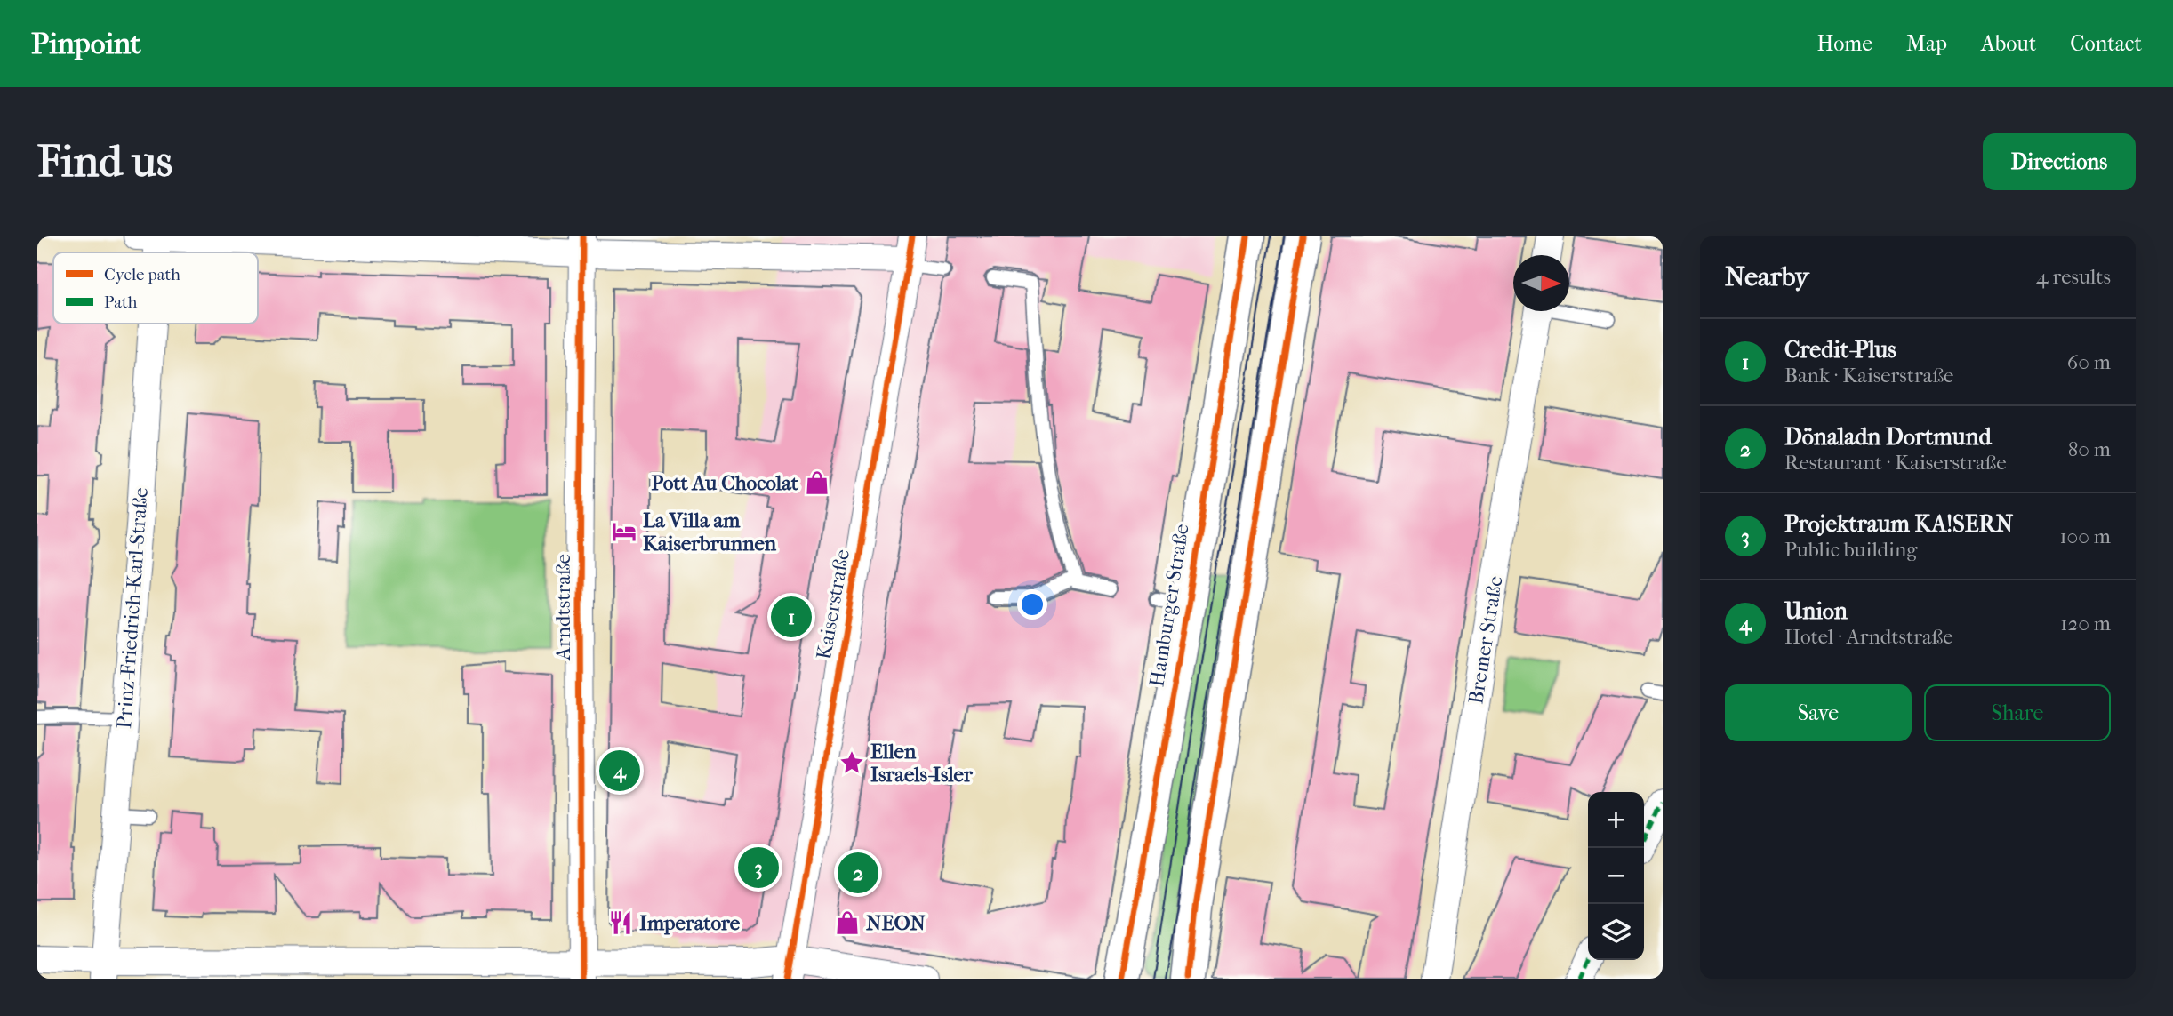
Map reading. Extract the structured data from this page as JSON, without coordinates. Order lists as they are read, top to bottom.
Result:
{
  "streets": {
    "main road": ["Hamburger Straße"],
    "street": [
      "Kaiserstraße",
      "Arndtstraße",
      "Prinz-Friedrich-Karl-Straße",
      "Bremer Straße"
    ]
  },
  "places": {
    "shop": ["Pott Au Chocolat", "NEON"],
    "hotel": ["La Villa am Kaiserbrunnen"],
    "place": ["Ellen Israels-Isler"],
    "restaurant": ["Imperatore"]
  },
  "legend": ["Cycle path", "Path"],
  "north": "right",
  "page": {
    "header": "Pinpoint",
    "nav": [
      "Home",
      "Map",
      "About",
      "Contact"
    ],
    "buttons": [
      "Directions",
      ["Save", "Share"]
    ],
    "title": "Find us",
    "heading": ["Nearby", "4 results"],
    "list": [
      {
        "mark": "1",
        "name": "Credit-Plus",
        "note": "Bank · Kaiserstraße",
        "value": "60 m"
      },
      {
        "mark": "2",
        "name": "Dönaladn Dortmund",
        "note": "Restaurant · Kaiserstraße",
        "value": "80 m"
      },
      {
        "mark": "3",
        "name": "Projektraum KA!SERN",
        "note": "Public building",
        "value": "100 m"
      },
      {
        "mark": "4",
        "name": "Union",
        "note": "Hotel · Arndtstraße",
        "value": "120 m"
      }
    ],
    "pins": [
      "1",
      "4",
      "3",
      "2"
    ],
    "map_buttons": ["+", "−"]
  }
}
